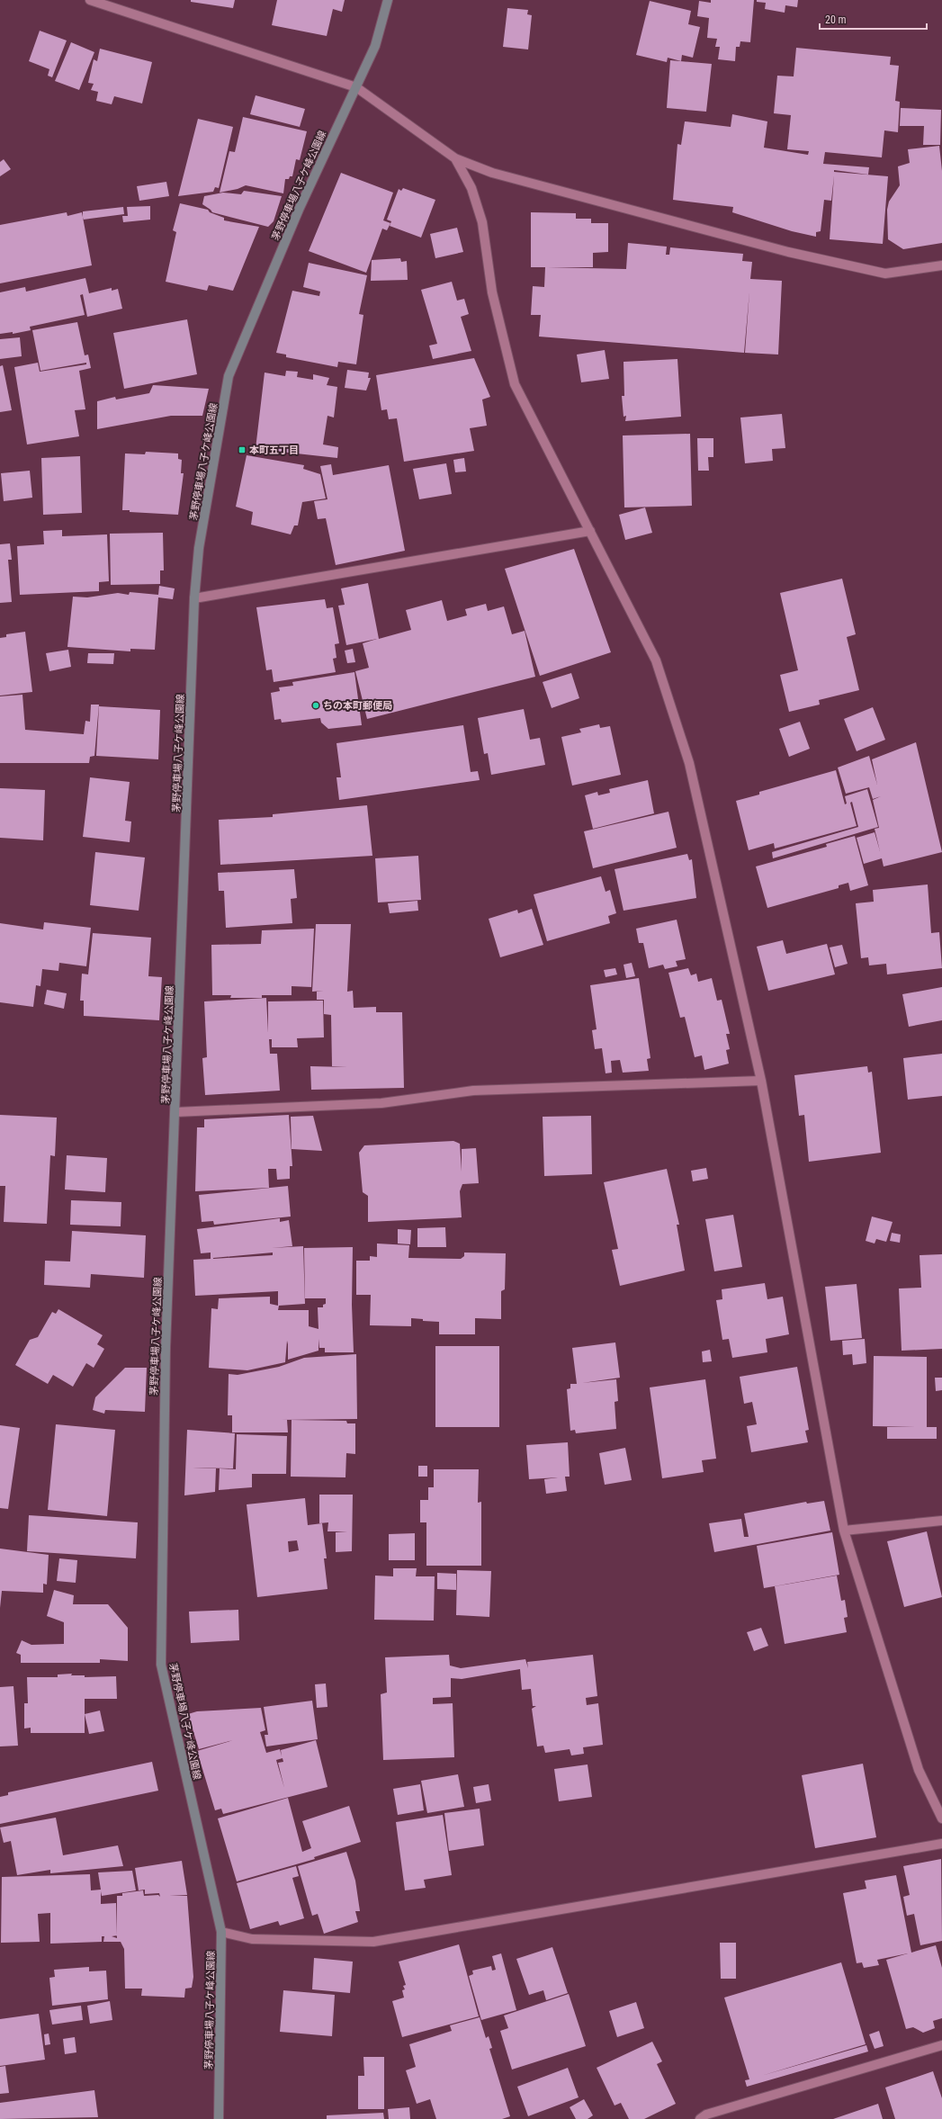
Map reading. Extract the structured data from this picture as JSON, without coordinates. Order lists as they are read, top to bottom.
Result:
{
  "streets": {
    "main road": ["茅野停車場八子ケ峰公園線"]
  },
  "places": {
    "transit": ["本町五丁目"],
    "other": ["ちの本町郵便局"]
  },
  "scale_bar": "20 m"
}
